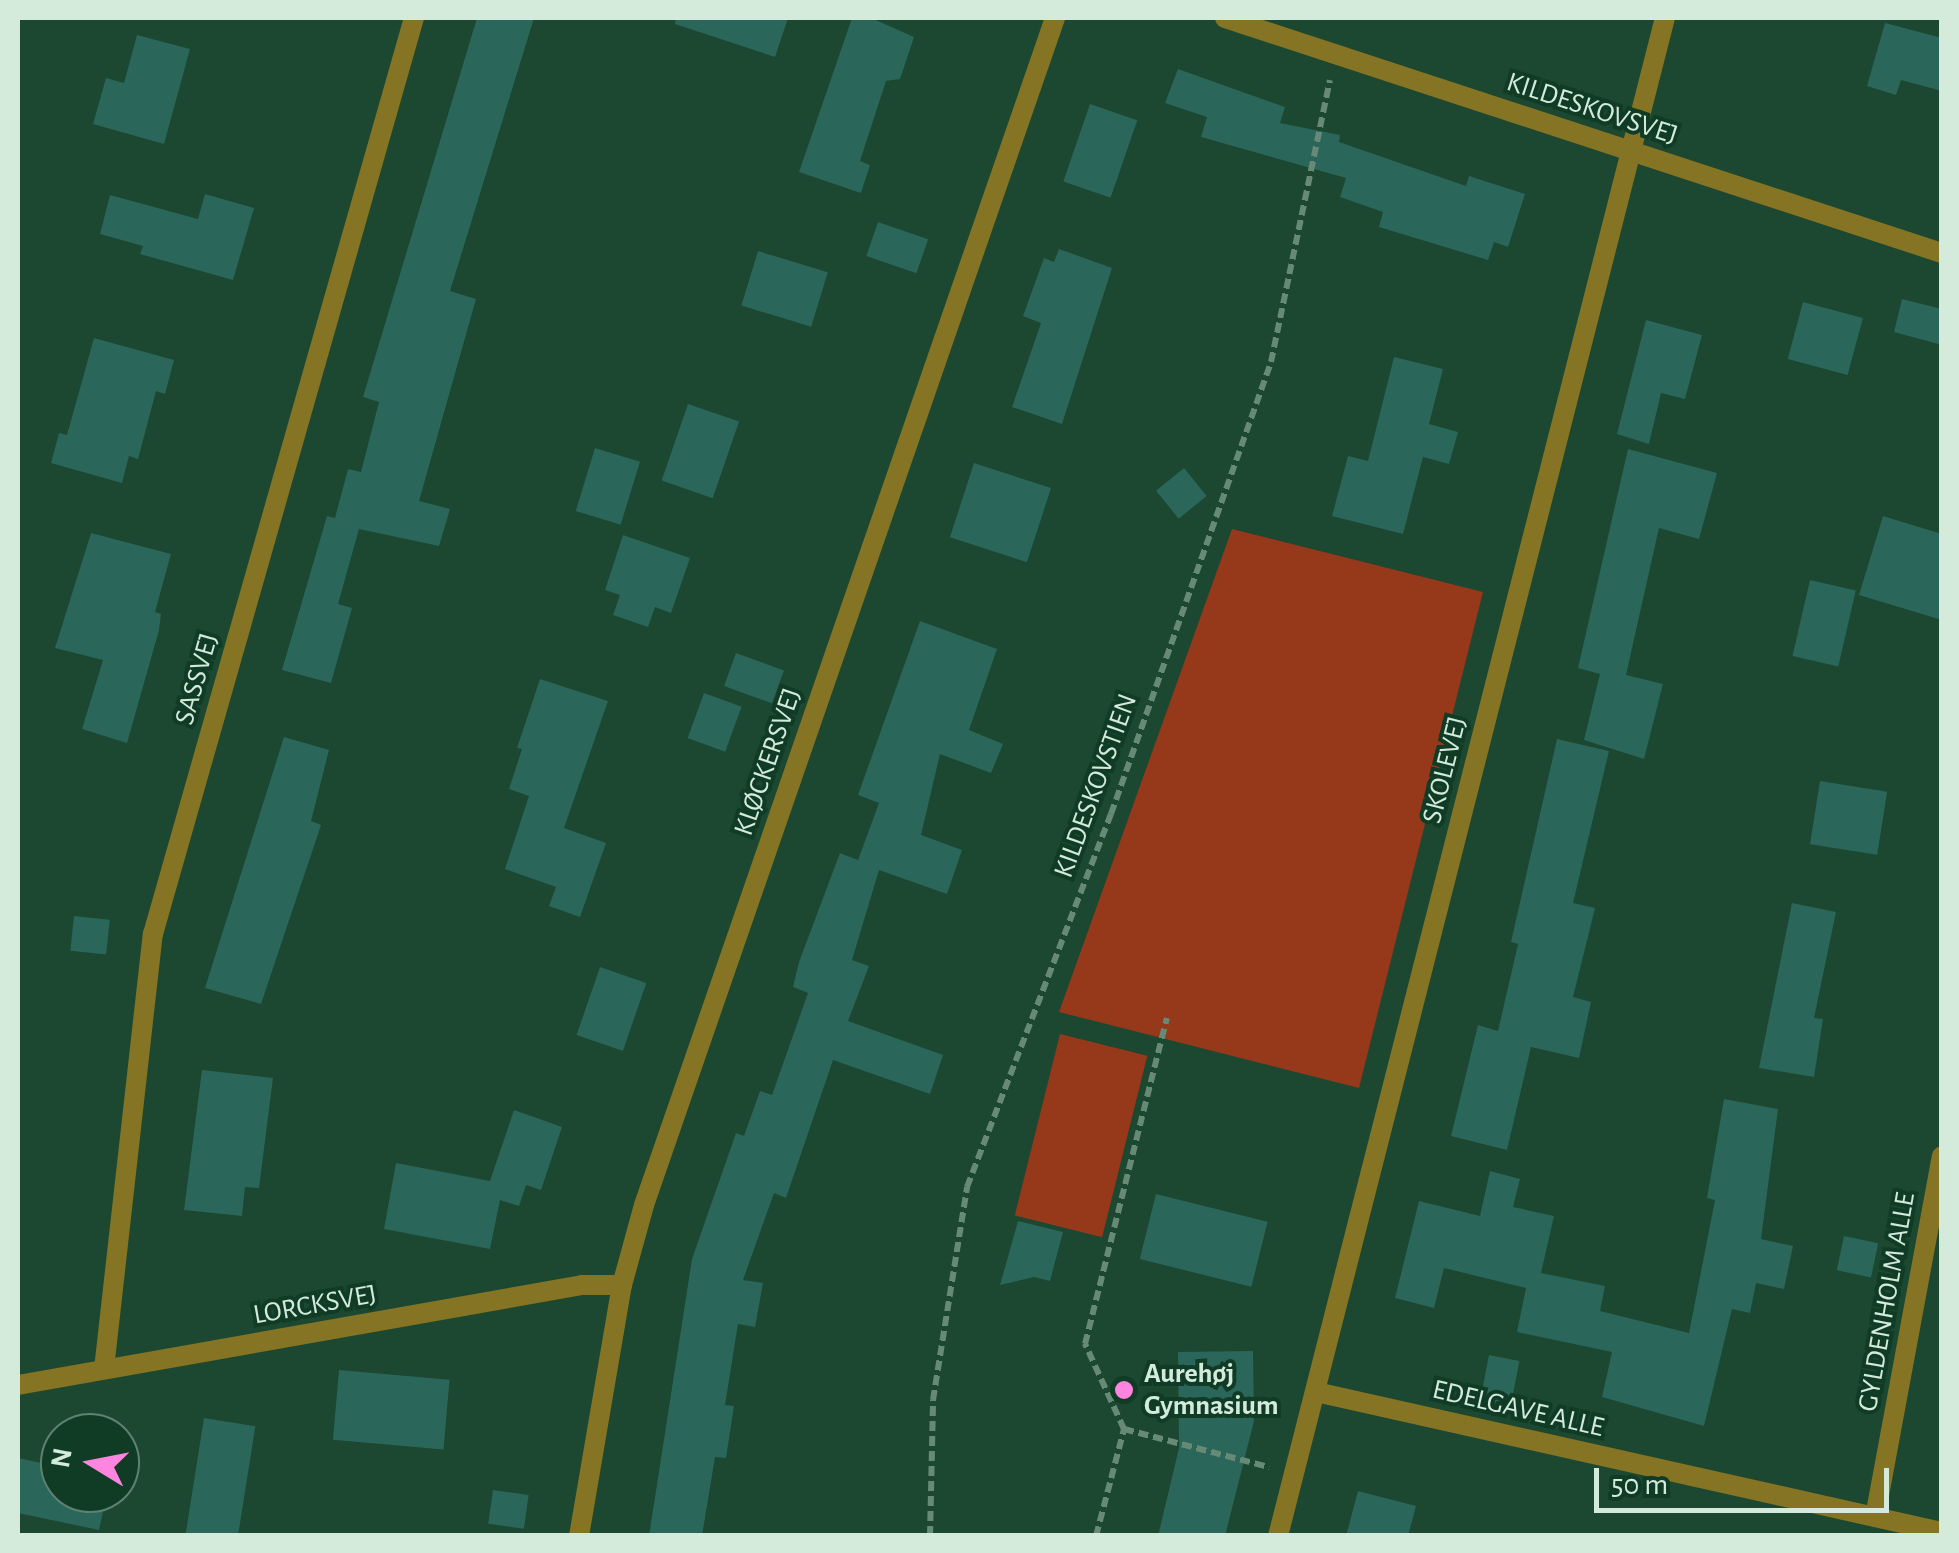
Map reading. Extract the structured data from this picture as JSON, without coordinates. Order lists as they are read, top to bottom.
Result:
{
  "streets": {
    "street": [
      "KILDESKOVSVEJ",
      "SASSVEJ",
      "KLØCKERSVEJ",
      "SKOLEVEJ",
      "GYLDENHOLM ALLE",
      "LORCKSVEJ",
      "EDELGAVE ALLE"
    ],
    "path": ["KILDESKOVSTIEN"]
  },
  "crossings": [
    ["KILDESKOVSVEJ", "SKOLEVEJ"],
    ["KILDESKOVSVEJ", "KILDESKOVSTIEN"],
    ["SASSVEJ", "LORCKSVEJ"],
    ["KLØCKERSVEJ", "LORCKSVEJ"],
    ["SKOLEVEJ", "EDELGAVE ALLE"],
    ["GYLDENHOLM ALLE", "EDELGAVE ALLE"]
  ],
  "places": ["Aurehøj Gymnasium"],
  "scale_bar": "50 m",
  "north": "left"
}
